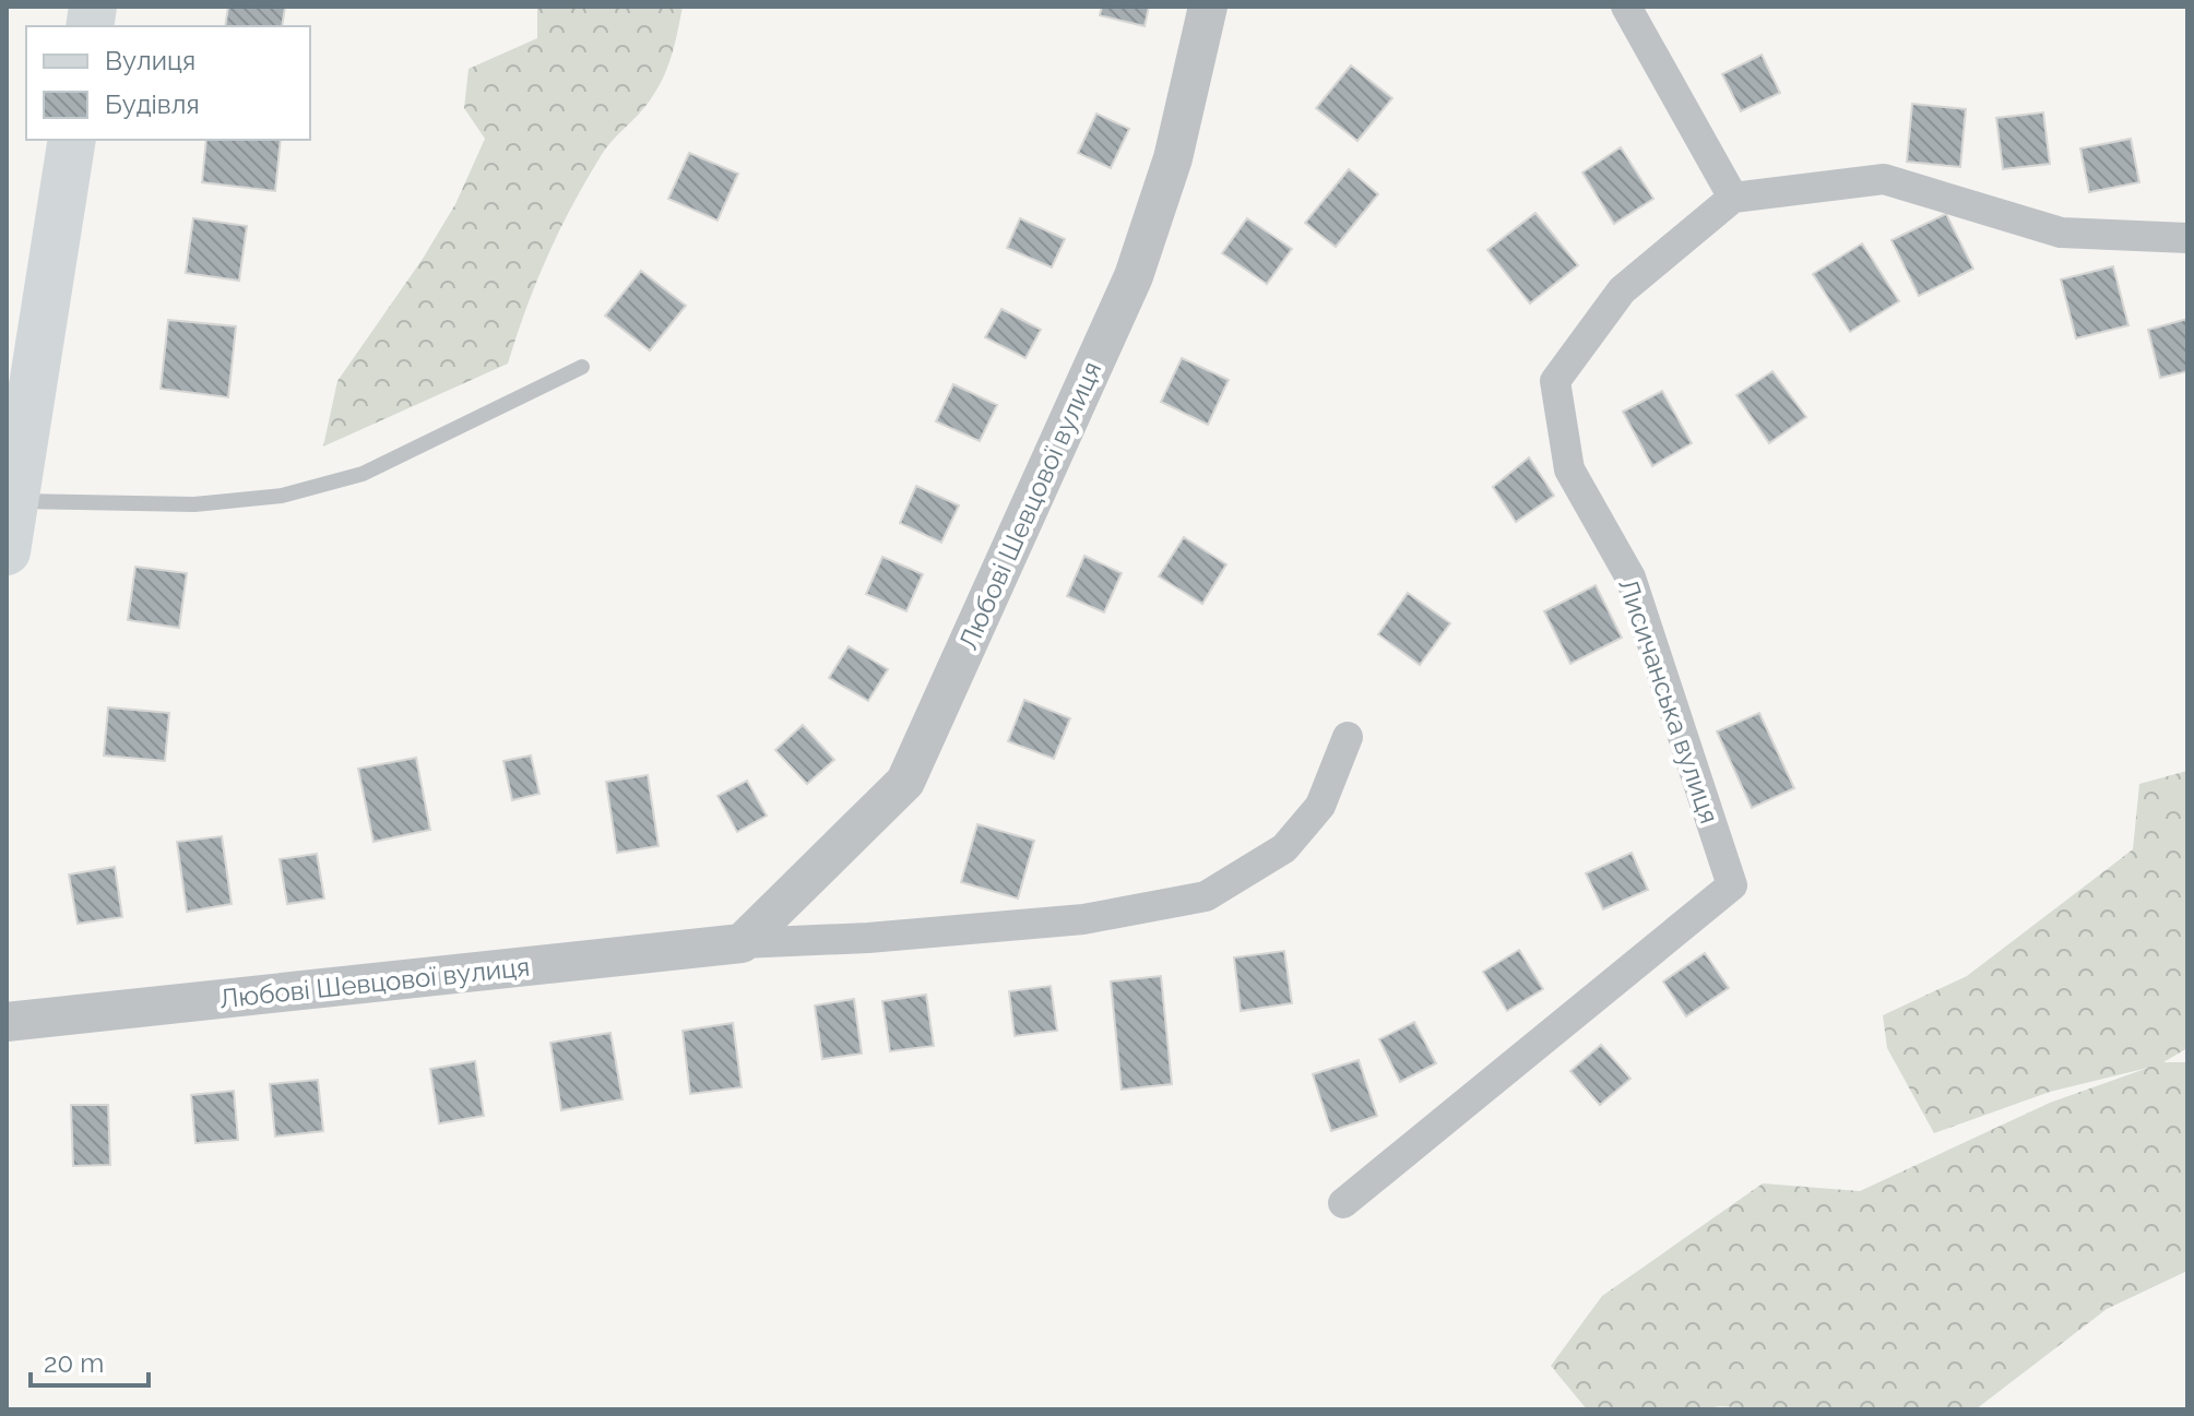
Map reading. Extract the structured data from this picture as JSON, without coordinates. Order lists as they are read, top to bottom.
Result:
{
  "streets": {
    "street": ["Любові Шевцової вулиця", "Лисичанська вулиця"]
  },
  "legend": ["Вулиця", "Будівля"],
  "scale_bar": "20 m"
}
